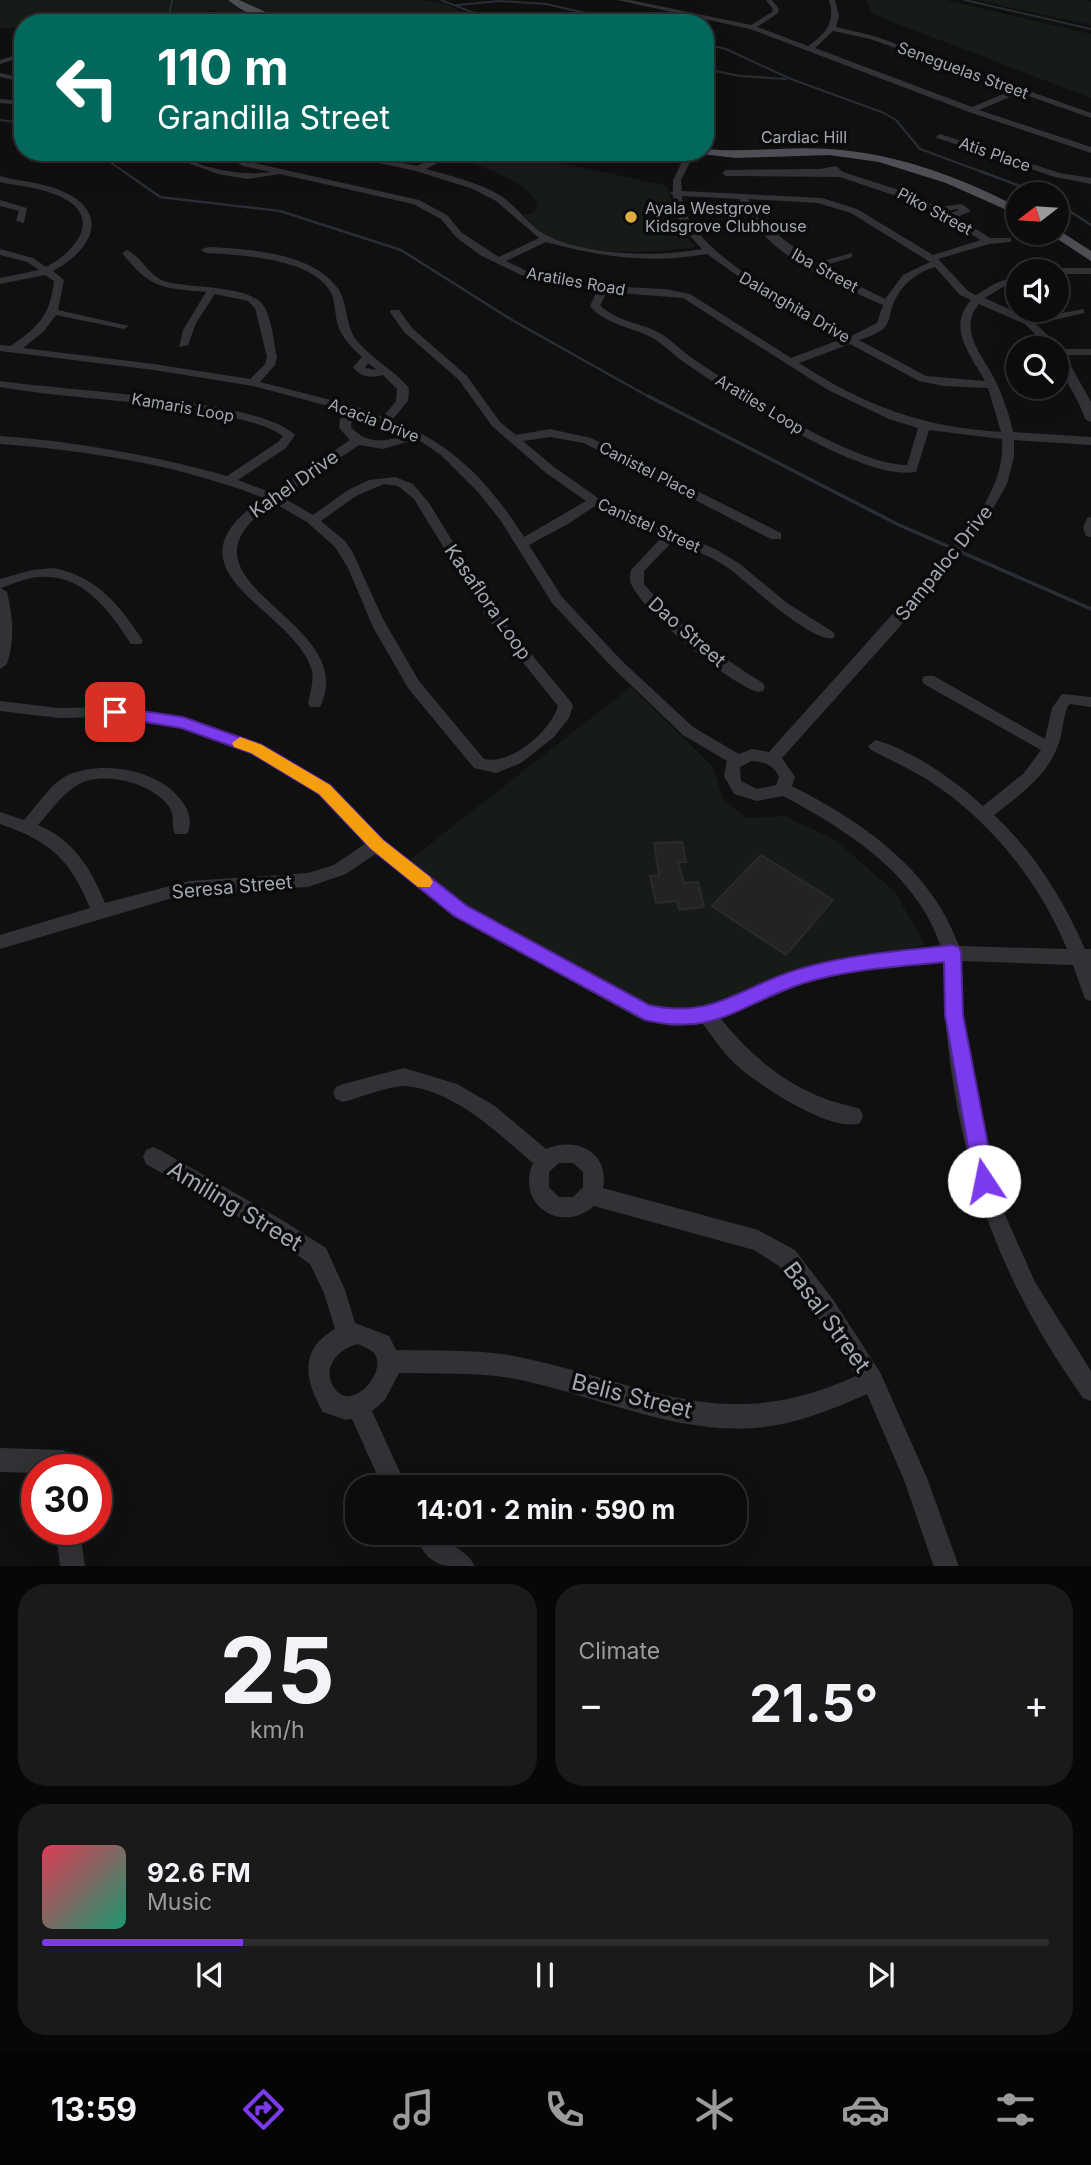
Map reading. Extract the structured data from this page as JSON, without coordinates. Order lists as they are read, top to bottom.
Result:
{
  "streets": {
    "main road": ["Cardiac Hill"],
    "street": [
      "Seneguelas Street",
      "Atis Place",
      "Piko Street",
      "Iba Street",
      "Aratiles Road",
      "Dalanghita Drive",
      "Aratiles Loop",
      "Kamaris Loop",
      "Acacia Drive",
      "Canistel Place",
      "Kahel Drive",
      "Canistel Street",
      "Sampaloc Drive",
      "Kasaflora Loop",
      "Dao Street",
      "Seresa Street",
      "Amiling Street",
      "Basal Street",
      "Belis Street"
    ]
  },
  "crossings": [
    ["Aratiles Road", "Aratiles Loop"],
    ["Aratiles Road", "Sampaloc Drive"],
    ["Dalanghita Drive", "Sampaloc Drive"],
    ["Acacia Drive", "Sampaloc Drive"],
    ["Canistel Place", "Canistel Street"],
    ["Kahel Drive", "Kasaflora Loop"],
    ["Canistel Street", "Dao Street"],
    ["Amiling Street", "Belis Street"],
    ["Basal Street", "Belis Street"]
  ],
  "places": ["Ayala Westgrove Kidsgrove Clubhouse"],
  "north": "left",
  "page": {
    "turn": ["110 m", "Grandilla Street"],
    "limit": "30",
    "trip": "14:01 · 2 min · 590 m",
    "tile": [
      ["25", "km/h"],
      "Climate"
    ],
    "heat": ["−", "21.5°", "+"],
    "song": ["92.6 FM", "Music"],
    "tabs": "13:59"
  }
}
